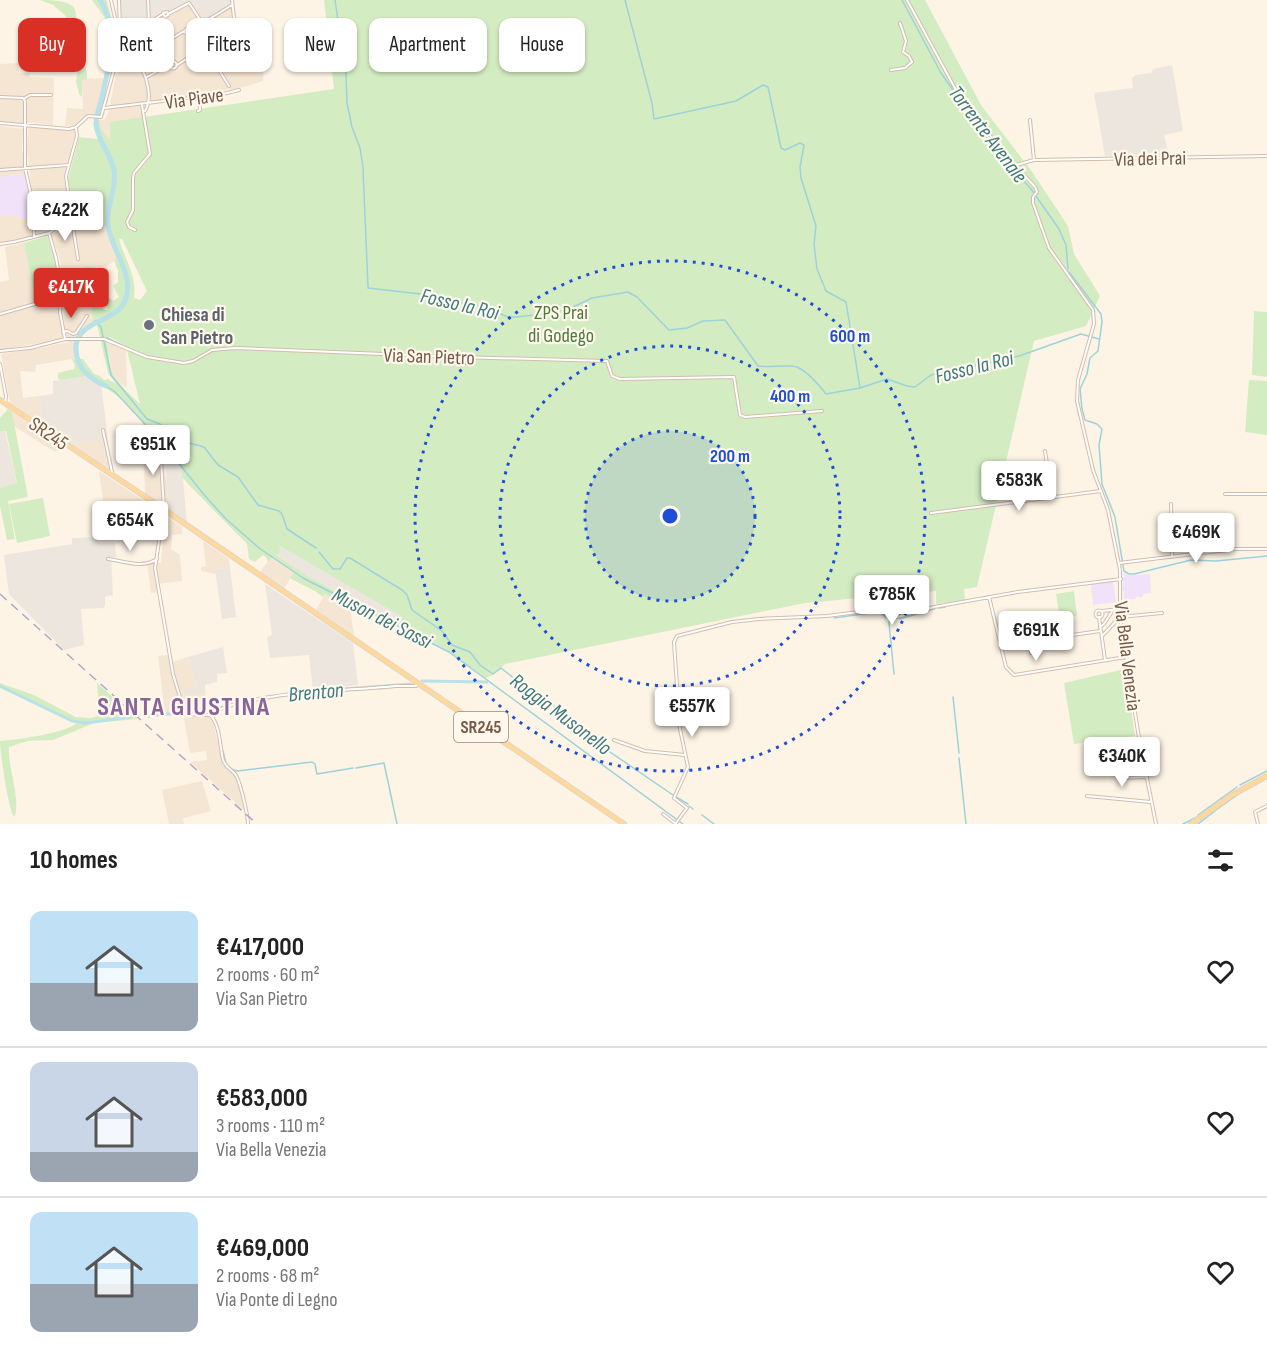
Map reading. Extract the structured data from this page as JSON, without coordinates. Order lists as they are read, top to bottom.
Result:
{
  "streets": {
    "main road": ["SR245"],
    "street": [
      "Via Piave",
      "Via dei Prai",
      "Via San Pietro",
      "Via Bella Venezia"
    ]
  },
  "crossings": [
    ["Via dei Prai", "Via Bella Venezia"]
  ],
  "districts": ["SANTA GIUSTINA"],
  "water": [
    "Torrente Avenale",
    "Fosso la Roi",
    "Muson dei Sassi",
    "Brenton",
    "Roggia Musonello"
  ],
  "parks": ["ZPS Prai di Godego"],
  "places": ["Chiesa di San Pietro"],
  "page": {
    "chip": [
      "Buy",
      "Rent",
      "Filters",
      "New",
      "Apartment",
      "House"
    ],
    "price": [
      "€422K",
      "€417K",
      "€951K",
      "€583K",
      "€654K",
      "€469K",
      "€785K",
      "€691K",
      "€557K",
      "€340K"
    ],
    "heading": "10 homes",
    "list": [
      {
        "name": "€417,000",
        "note": "2 rooms · 60 m² · Via San Pietro"
      },
      {
        "name": "€583,000",
        "note": "3 rooms · 110 m² · Via Bella Venezia"
      },
      {
        "name": "€469,000",
        "note": "2 rooms · 68 m² · Via Ponte di Legno"
      }
    ]
  },
  "rings": ["600 m", "400 m", "200 m"]
}
